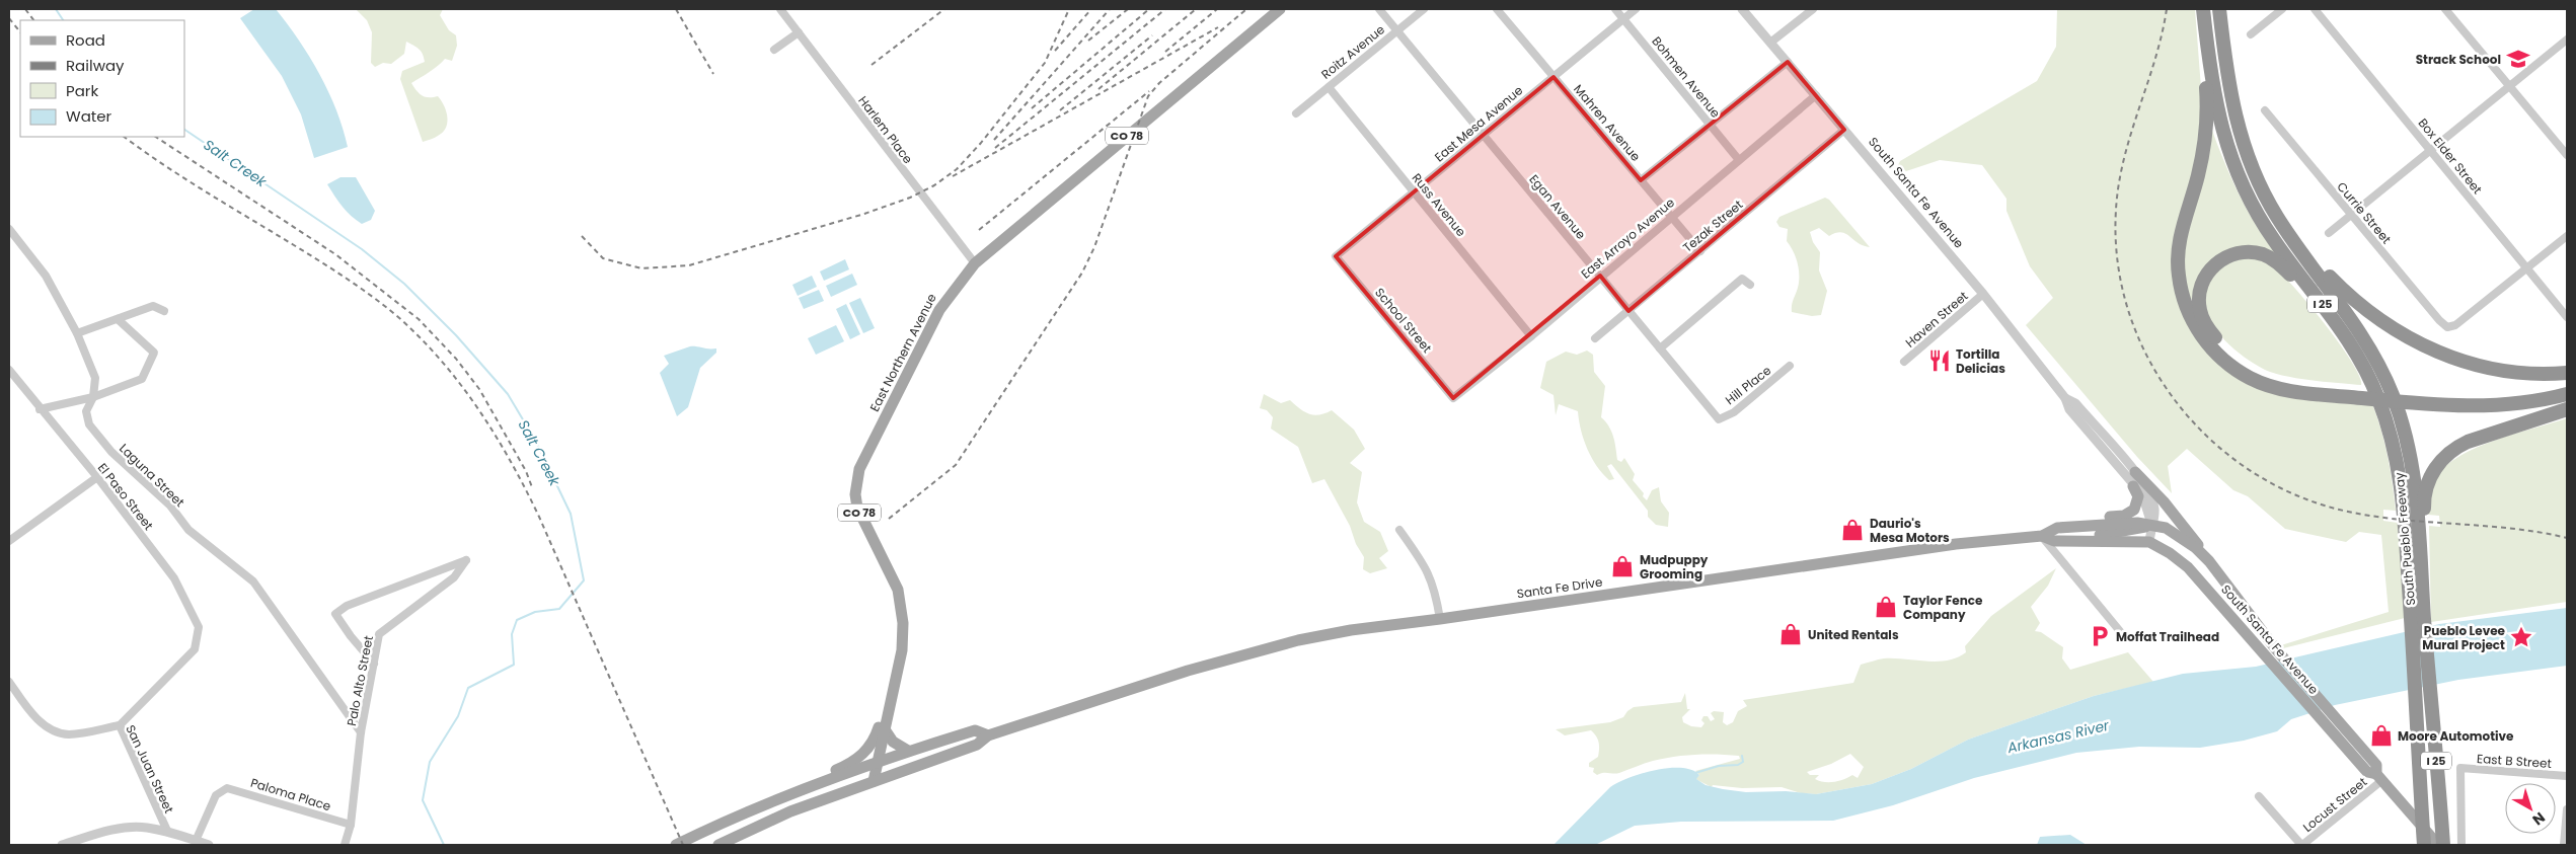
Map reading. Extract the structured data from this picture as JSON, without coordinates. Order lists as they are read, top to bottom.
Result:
{
  "streets": {
    "highway": ["I 25", "South Pueblo Freeway"],
    "main road": [
      "CO 78",
      "South Santa Fe Avenue",
      "East Northern Avenue",
      "Santa Fe Drive"
    ],
    "street": [
      "Roitz Avenue",
      "Bohmen Avenue",
      "Mahren Avenue",
      "East Mesa Avenue",
      "Harlem Place",
      "Box Elder Street",
      "Russ Avenue",
      "Egan Avenue",
      "Currie Street",
      "Tezak Street",
      "East Arroyo Avenue",
      "Haven Street",
      "School Street",
      "Hill Place",
      "Laguna Street",
      "El Paso Street",
      "Palo Alto Street",
      "East B Street",
      "San Juan Street",
      "Paloma Place",
      "Locust Street"
    ]
  },
  "crossings": [
    ["Roitz Avenue", "Russ Avenue"],
    ["Roitz Avenue", "Egan Avenue"],
    ["Bohmen Avenue", "East Mesa Avenue"],
    ["Bohmen Avenue", "East Arroyo Avenue"],
    ["Mahren Avenue", "East Mesa Avenue"],
    ["Mahren Avenue", "Tezak Street"],
    ["Mahren Avenue", "East Arroyo Avenue"],
    ["East Mesa Avenue", "Russ Avenue"],
    ["East Mesa Avenue", "Egan Avenue"],
    ["East Mesa Avenue", "School Street"],
    ["Harlem Place", "East Northern Avenue"],
    ["Box Elder Street", "Currie Street"],
    ["South Santa Fe Avenue", "Tezak Street"],
    ["South Santa Fe Avenue", "East Arroyo Avenue"],
    ["South Santa Fe Avenue", "Haven Street"],
    ["South Santa Fe Avenue", "Santa Fe Drive"],
    ["South Santa Fe Avenue", "Locust Street"],
    ["Russ Avenue", "East Arroyo Avenue"],
    ["Egan Avenue", "Tezak Street"],
    ["Egan Avenue", "East Arroyo Avenue"],
    ["Egan Avenue", "Hill Place"],
    ["East Arroyo Avenue", "School Street"],
    ["Laguna Street", "Palo Alto Street"],
    ["El Paso Street", "San Juan Street"],
    ["Palo Alto Street", "Paloma Place"]
  ],
  "water": ["Salt Creek", "Arkansas River"],
  "places": {
    "school or university": ["Strack School"],
    "restaurant": ["Tortilla Delicias"],
    "shop": [
      "Daurio's Mesa Motors",
      "Mudpuppy Grooming",
      "Taylor Fence Company",
      "United Rentals",
      "Moore Automotive"
    ],
    "parking": ["Moffat Trailhead"],
    "place": ["Pueblo Levee Mural Project"]
  },
  "legend": [
    "Road",
    "Railway",
    "Park",
    "Water"
  ],
  "north": "bottom right"
}
